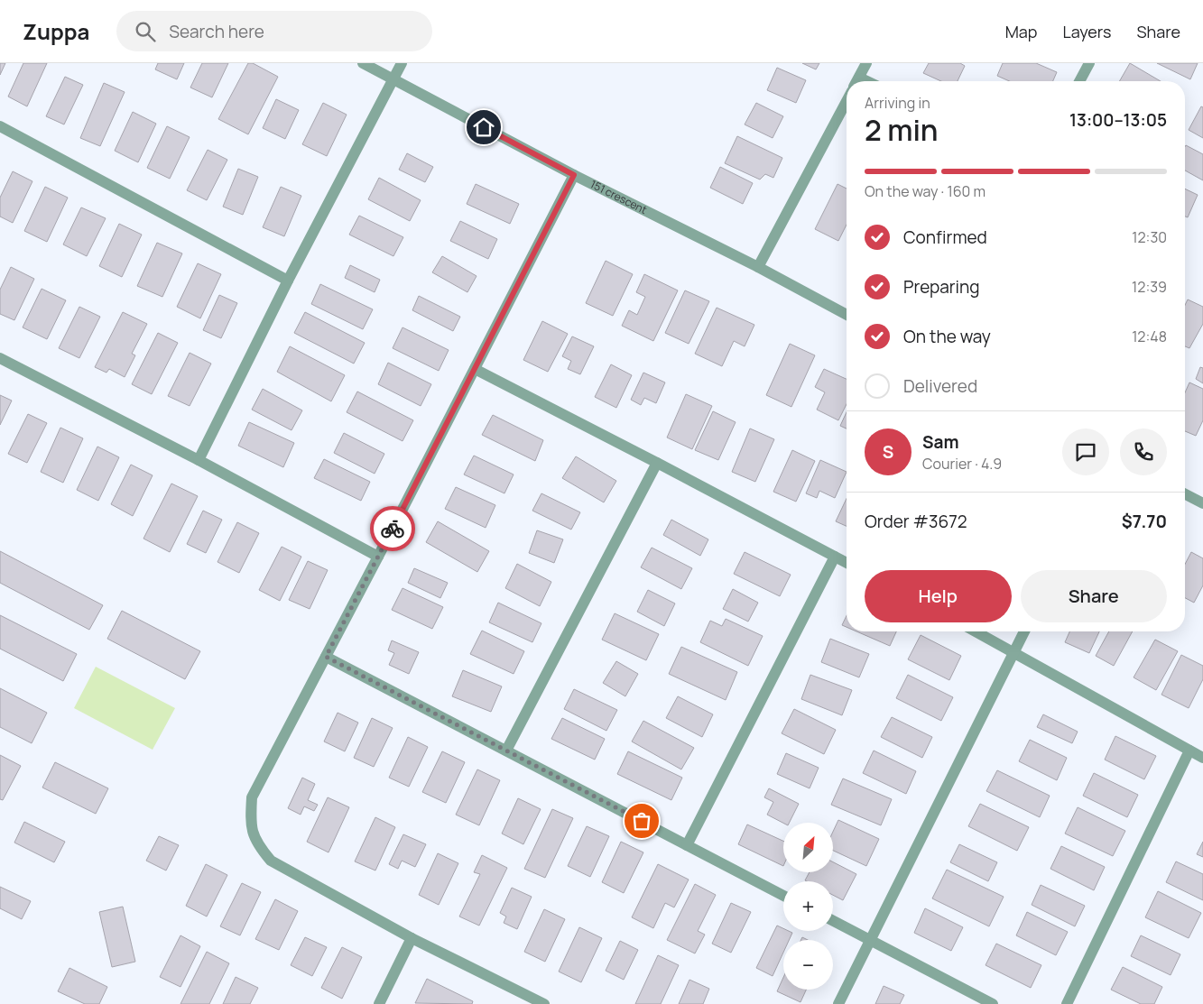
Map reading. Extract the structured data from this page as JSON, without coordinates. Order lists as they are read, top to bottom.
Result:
{
  "streets": {
    "street": ["151 crescent"]
  },
  "north": "top right",
  "page": {
    "header": "Zuppa",
    "search": "Search here",
    "nav": ["Map", "Layers", "Share"],
    "heading": ["2 min", "Arriving in", "13:00–13:05"],
    "panel": [
      "Sam",
      "Courier · 4.9",
      "Order #3672",
      "$7.70"
    ],
    "bar": "On the way · 160 m",
    "list": [
      ["Confirmed", "12:30"],
      ["Preparing", "12:39"],
      ["On the way", "12:48"],
      "Delivered"
    ],
    "round": "S",
    "buttons": ["Help", "Share"],
    "map_buttons": ["+", "−"]
  }
}
